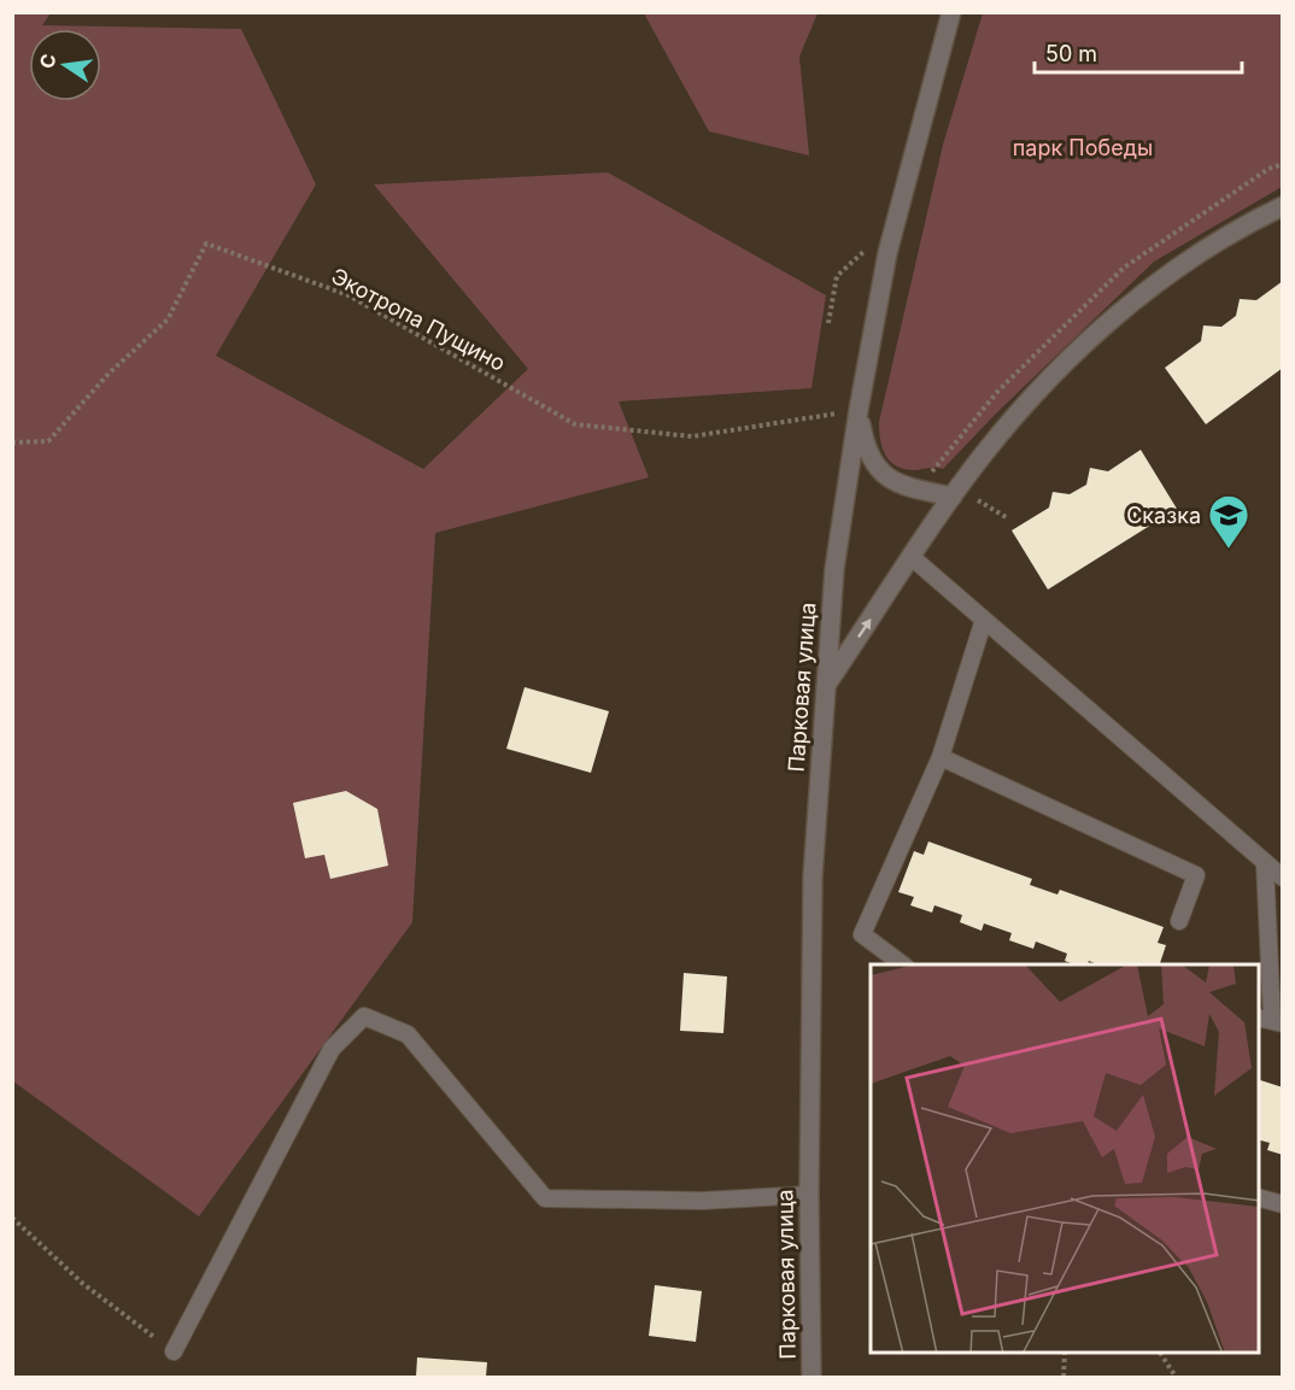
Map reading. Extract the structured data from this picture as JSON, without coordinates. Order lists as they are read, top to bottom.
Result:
{
  "streets": {
    "street": ["Парковая улица"],
    "path": ["Экотропа Пущино"]
  },
  "crossings": [
    ["Экотропа Пущино", "Парковая улица"]
  ],
  "parks": ["парк Победы"],
  "places": {
    "school or university": ["Сказка"]
  },
  "scale_bar": "50 m",
  "north": "left"
}
